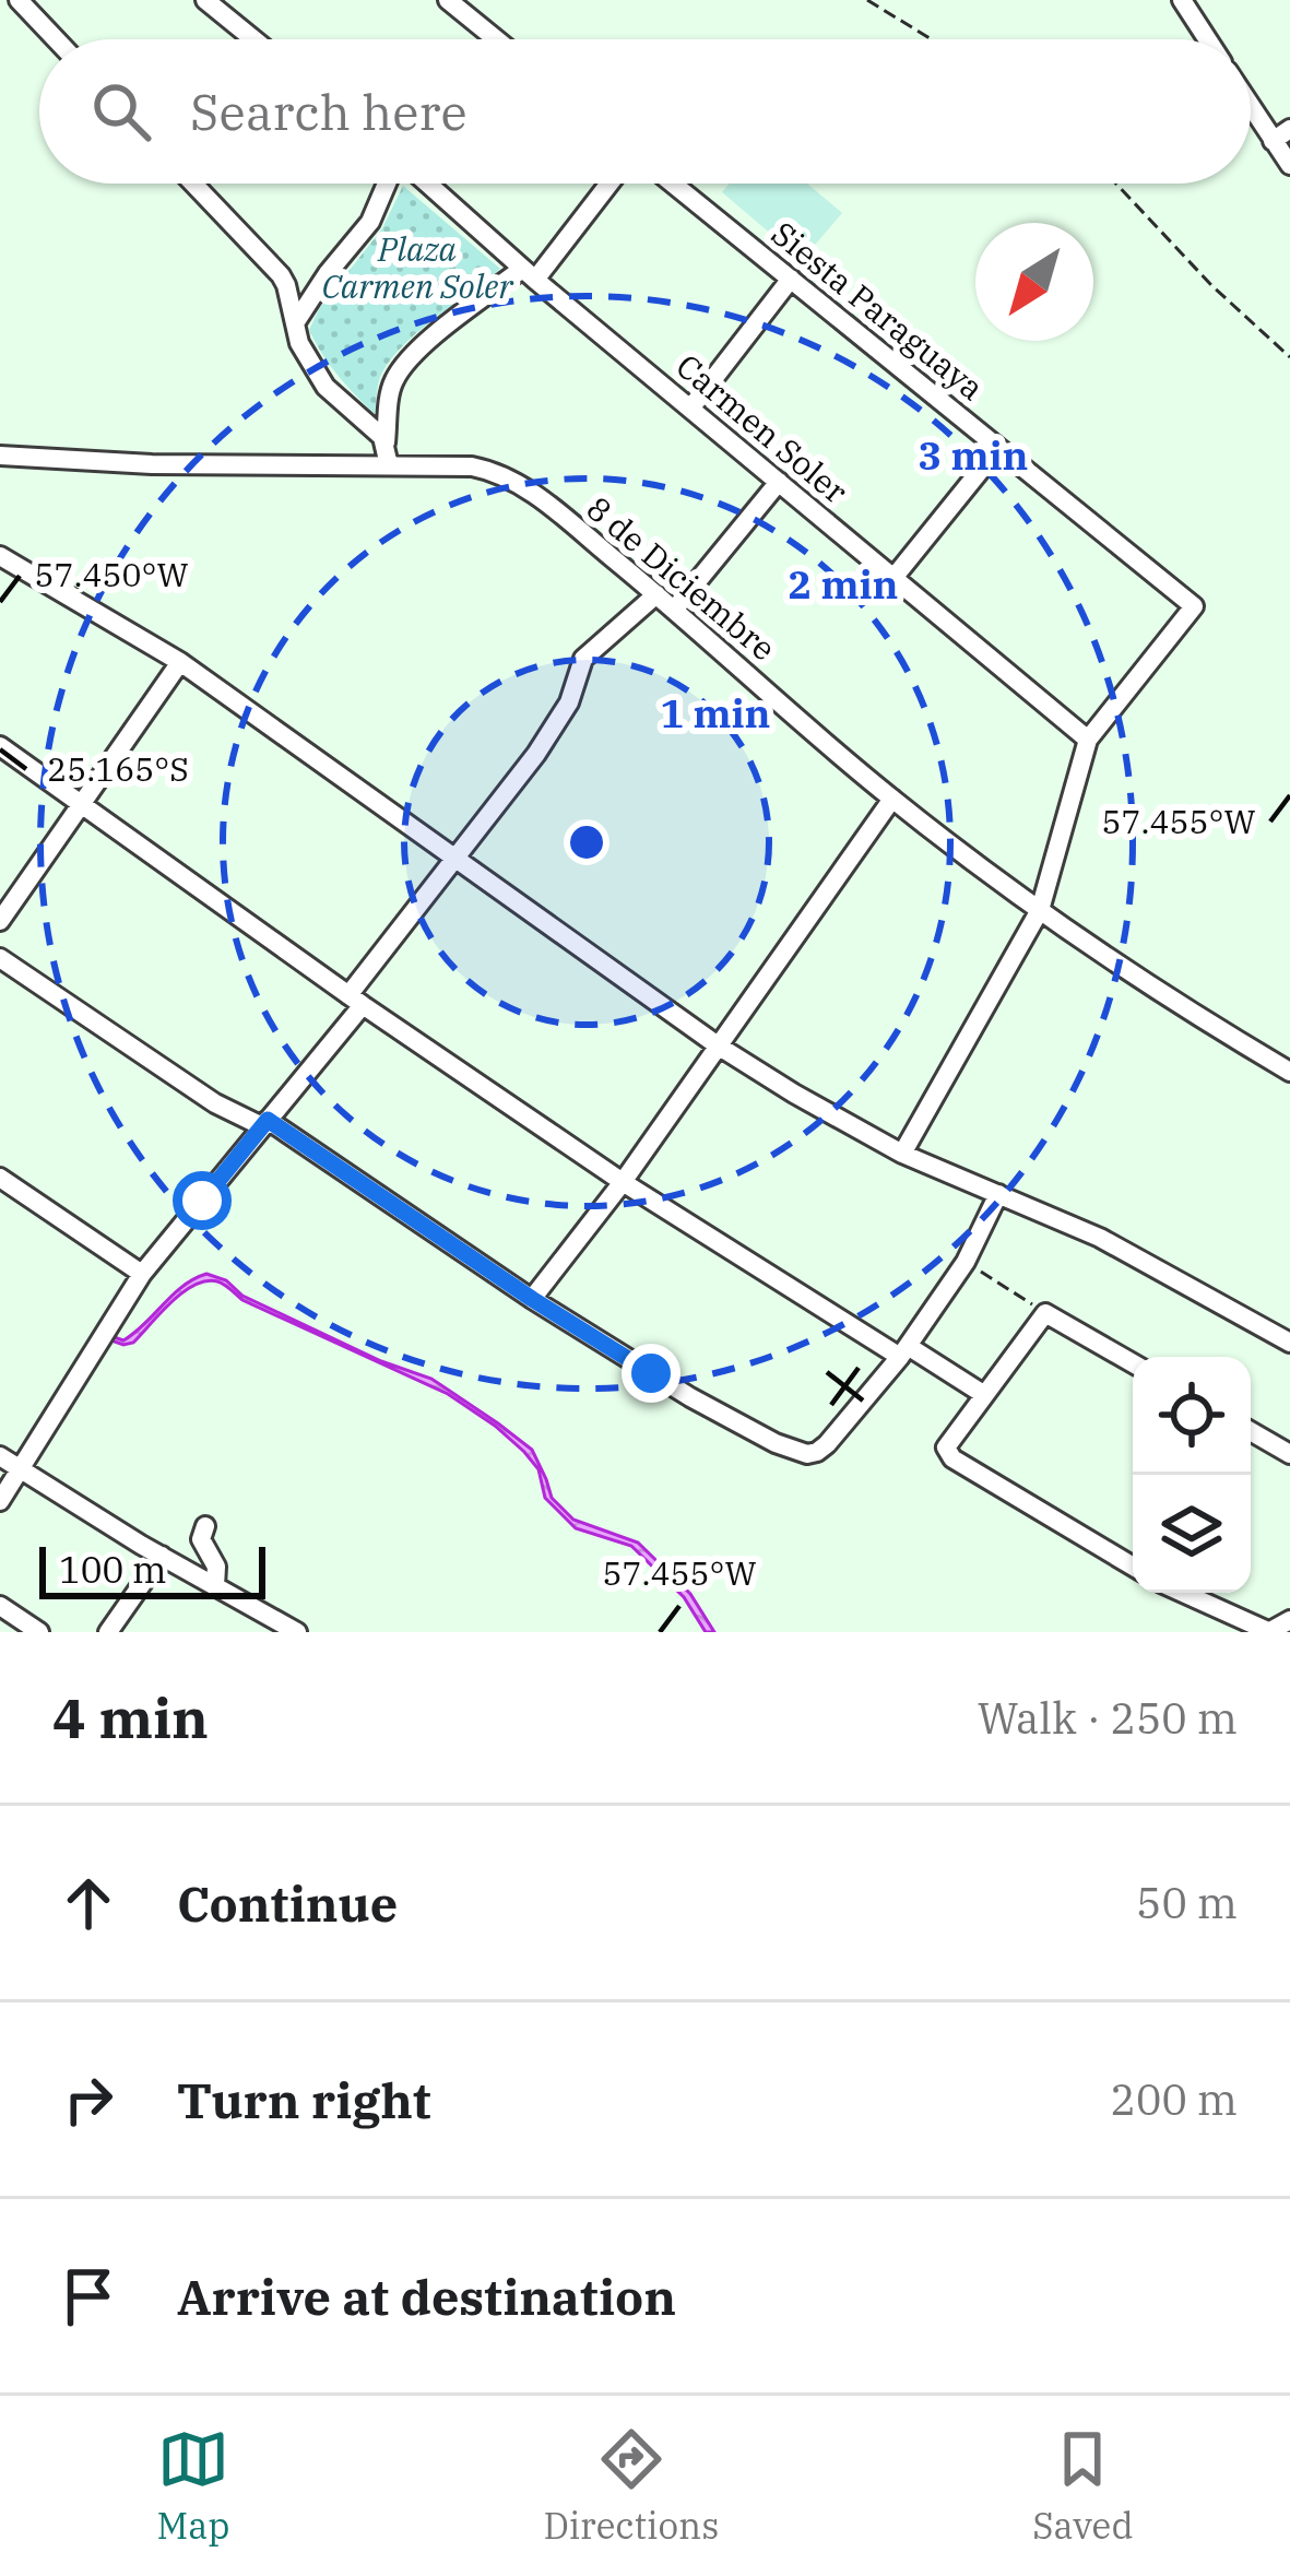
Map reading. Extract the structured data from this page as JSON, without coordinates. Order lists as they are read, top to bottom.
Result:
{
  "streets": {
    "street": ["Siesta Paraguaya", "Carmen Soler", "8 de Diciembre"]
  },
  "crossings": [
    ["Siesta Paraguaya", "Carmen Soler"]
  ],
  "parks": ["Plaza Carmen Soler"],
  "scale_bar": "100 m",
  "north": "bottom left",
  "page": {
    "search": "Search here",
    "scale": "100 m",
    "heading": ["4 min", "Walk · 250 m"],
    "list": [
      ["Continue", "50 m"],
      ["Turn right", "200 m"],
      "Arrive at destination"
    ],
    "nav": ["Map", "Directions", "Saved"]
  },
  "coordinates": ["57.450°W", "25.165°S", "57.455°W"],
  "rings": ["3 min", "2 min", "1 min"]
}
